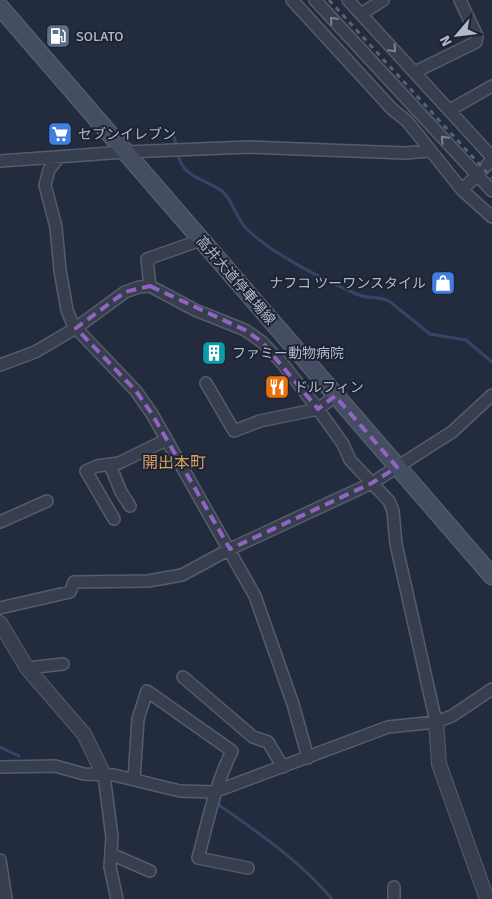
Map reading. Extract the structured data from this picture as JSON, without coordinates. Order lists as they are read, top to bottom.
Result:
{
  "streets": {
    "main road": ["高井大道停車場線"]
  },
  "districts": ["開出本町"],
  "places": {
    "fuel station": ["SOLATO"],
    "supermarket": ["セブンイレブン"],
    "shop": ["ナフコ ツーワンスタイル"],
    "building": ["ファミー動物病院"],
    "restaurant": ["ドルフィン"]
  },
  "north": "bottom left"
}
